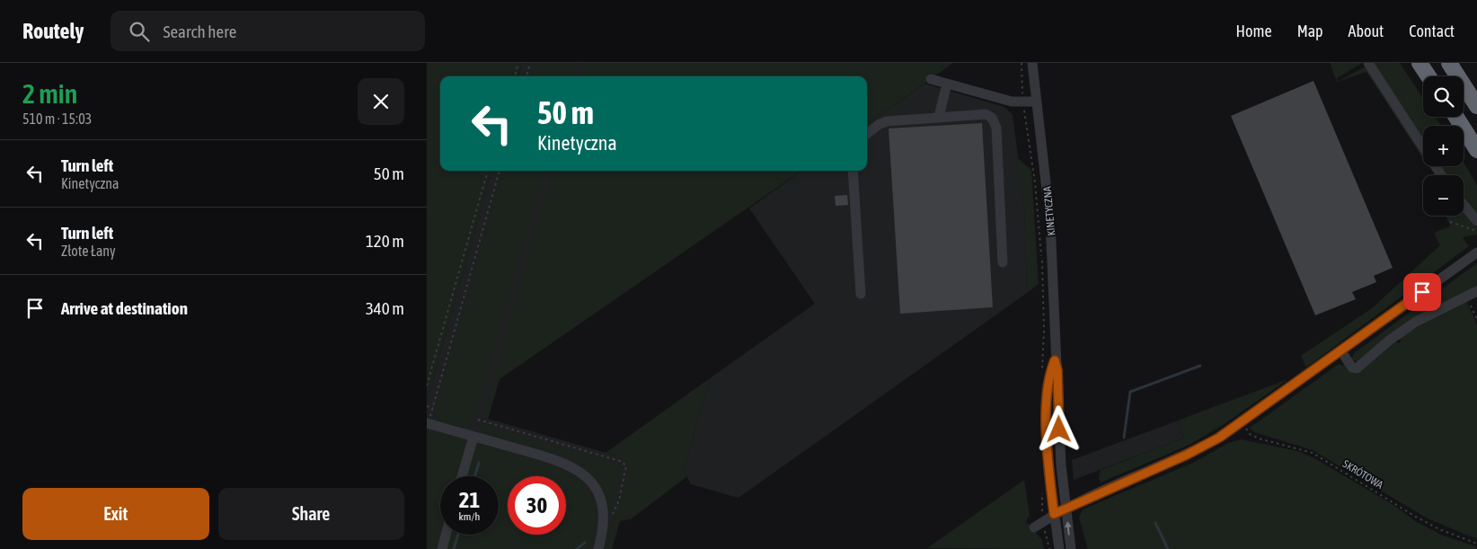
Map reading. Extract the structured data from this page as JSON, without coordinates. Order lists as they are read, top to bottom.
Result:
{
  "streets": {
    "street": ["KINETYCZNA"],
    "path": ["SKRÓTOWA"]
  },
  "page": {
    "header": "Routely",
    "search": "Search here",
    "nav": [
      "Home",
      "Map",
      "About",
      "Contact"
    ],
    "heading": ["2 min", "510 m · 15:03"],
    "map_buttons": ["+", "−"],
    "turn": ["50 m", "Kinetyczna"],
    "list": [
      {
        "name": "Turn left",
        "note": "Kinetyczna",
        "value": "50 m"
      },
      {
        "name": "Turn left",
        "note": "Złote Łany",
        "value": "120 m"
      },
      {
        "name": "Arrive at destination",
        "value": "340 m"
      }
    ],
    "speed": "21 km/h",
    "limit": "30",
    "buttons": ["Exit", "Share"]
  }
}
